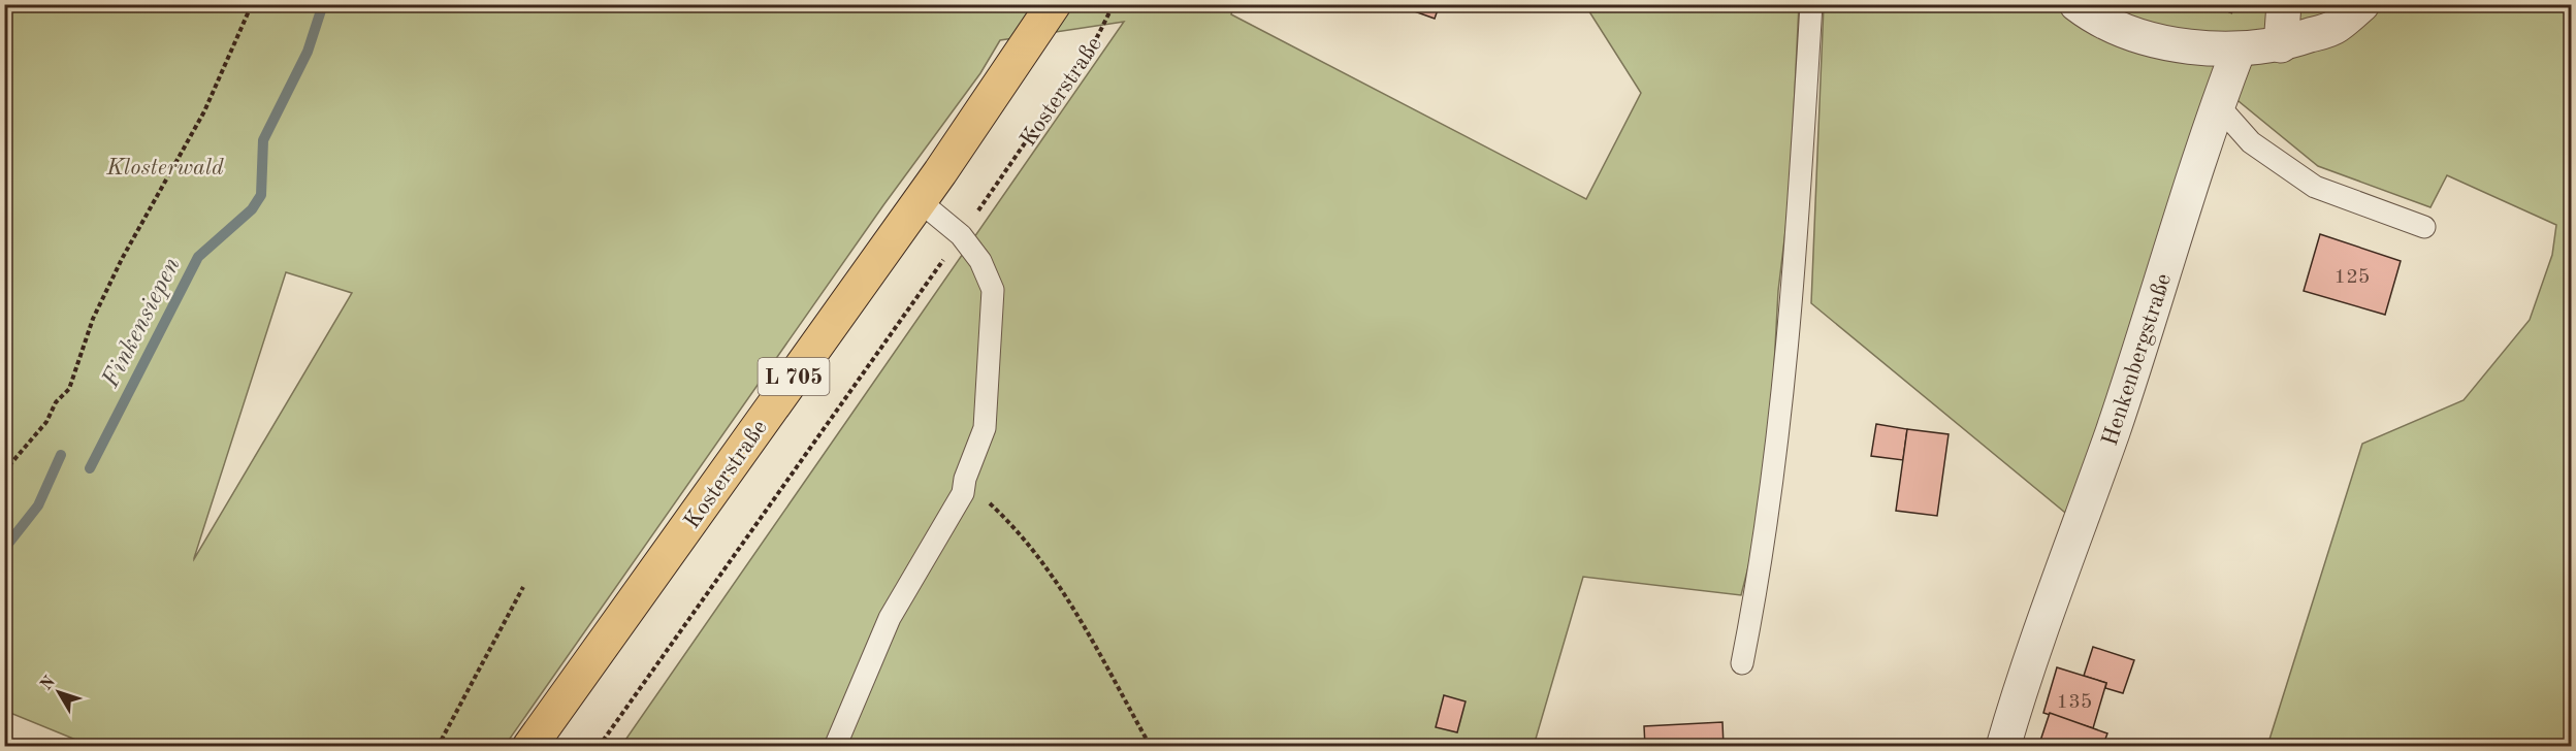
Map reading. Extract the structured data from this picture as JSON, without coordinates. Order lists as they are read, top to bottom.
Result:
{
  "streets": {
    "main road": ["Kosterstraße", "L 705"],
    "street": ["Henkenbergstraße"]
  },
  "water": ["Finkensiepen"],
  "parks": ["Klosterwald"],
  "house_numbers": ["125", "135"],
  "north": "top left"
}
